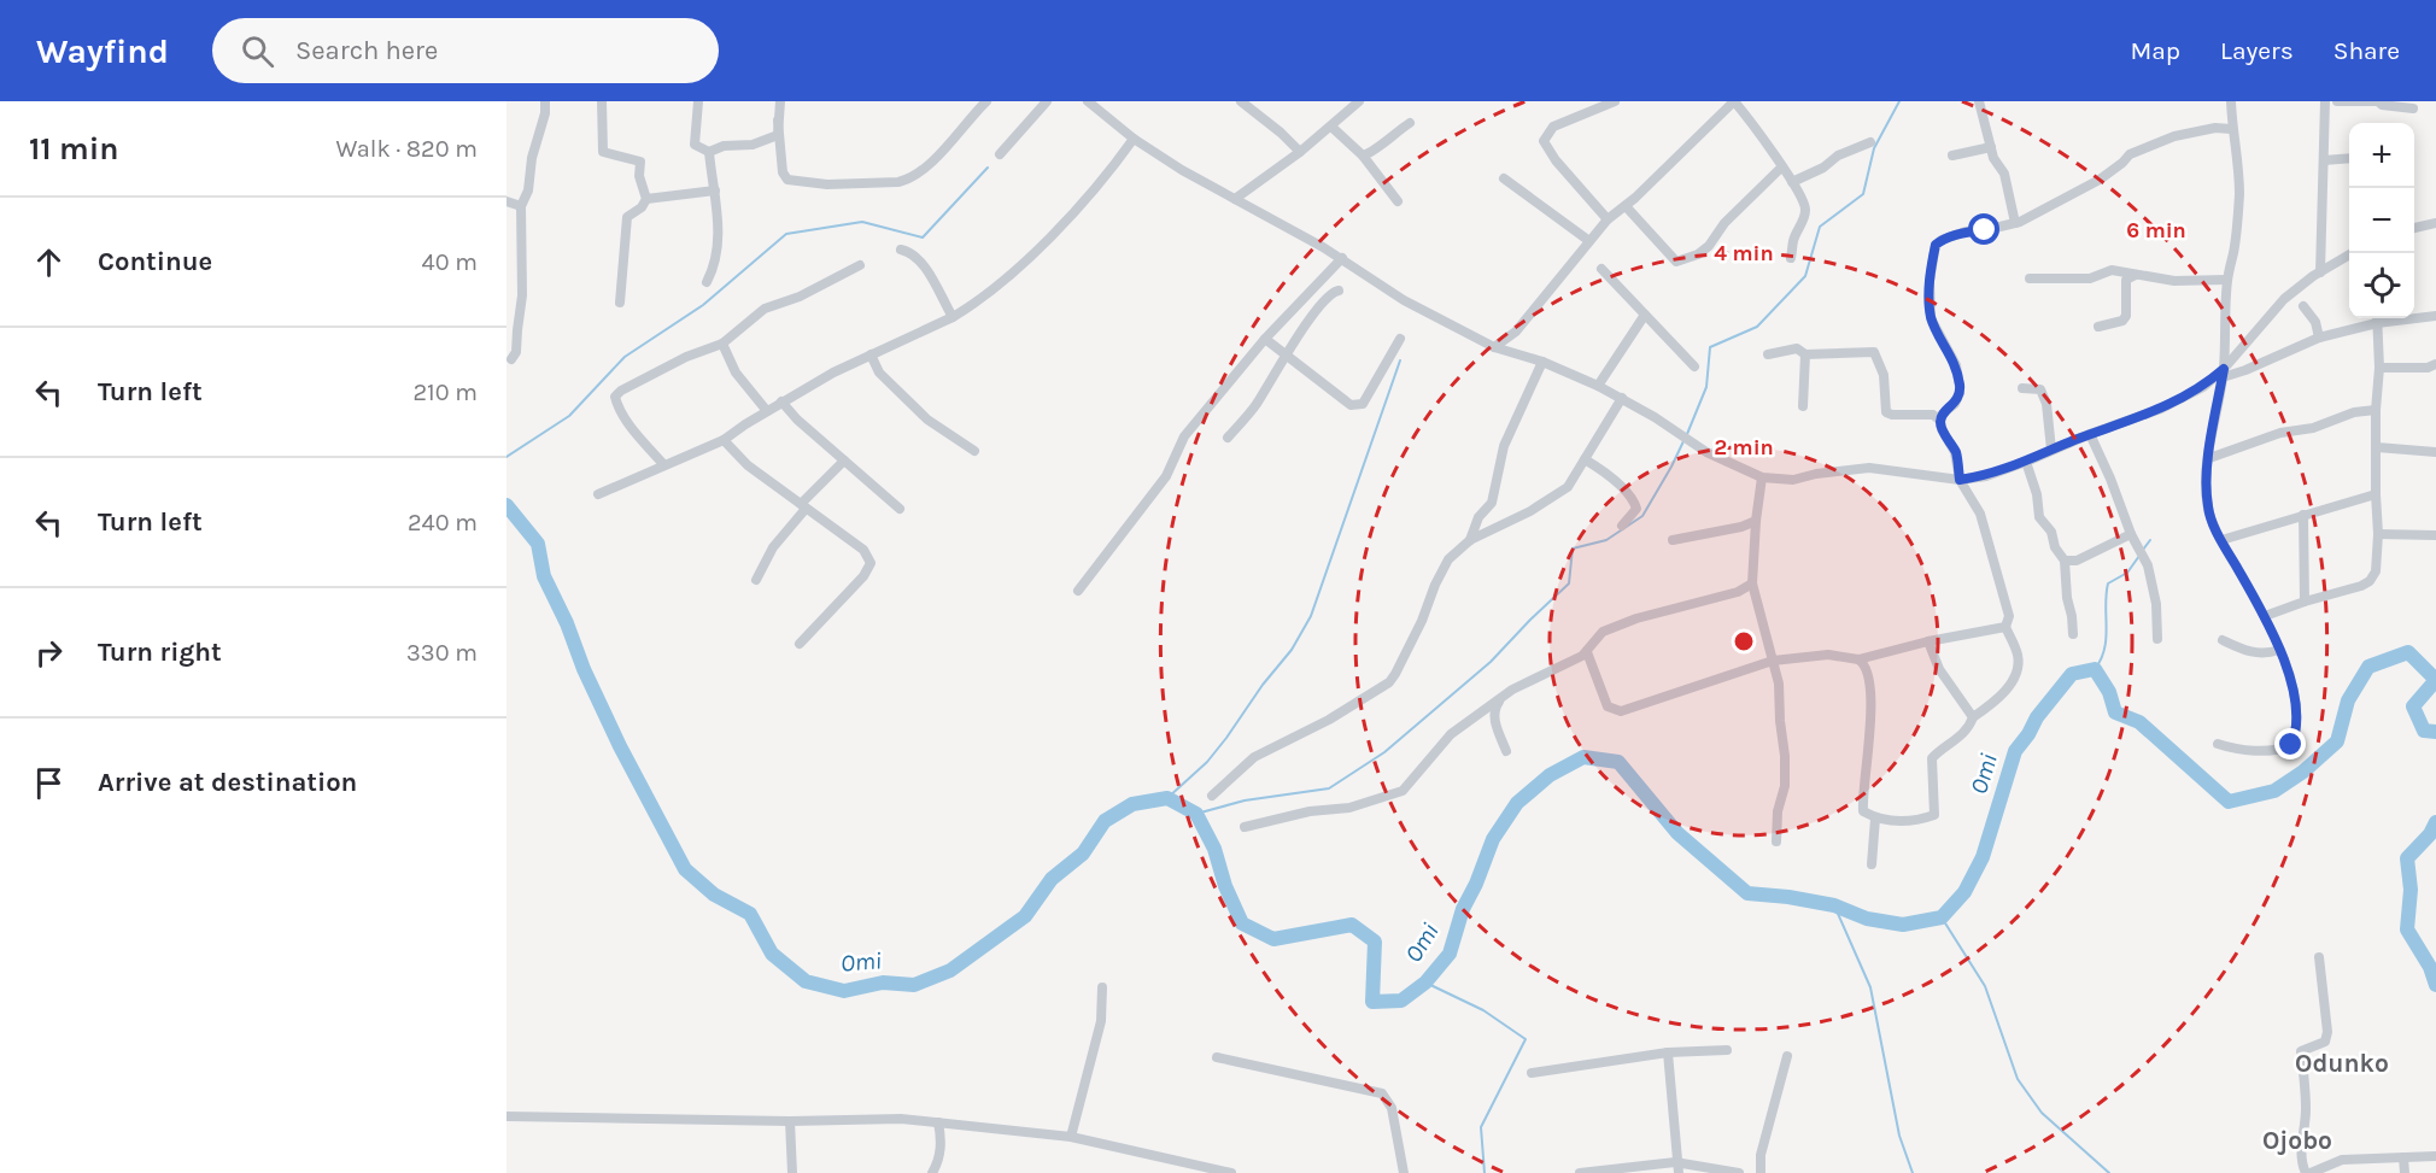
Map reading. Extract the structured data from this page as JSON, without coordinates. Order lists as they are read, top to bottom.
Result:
{
  "districts": ["Odunko", "Ojobo"],
  "water": ["Omi"],
  "page": {
    "header": "Wayfind",
    "search": "Search here",
    "nav": ["Map", "Layers", "Share"],
    "heading": ["11 min", "Walk · 820 m"],
    "map_buttons": ["+", "−"],
    "list": [
      ["Continue", "40 m"],
      ["Turn left", "210 m"],
      ["Turn left", "240 m"],
      ["Turn right", "330 m"],
      "Arrive at destination"
    ]
  },
  "rings": ["6 min", "4 min", "2 min"]
}
